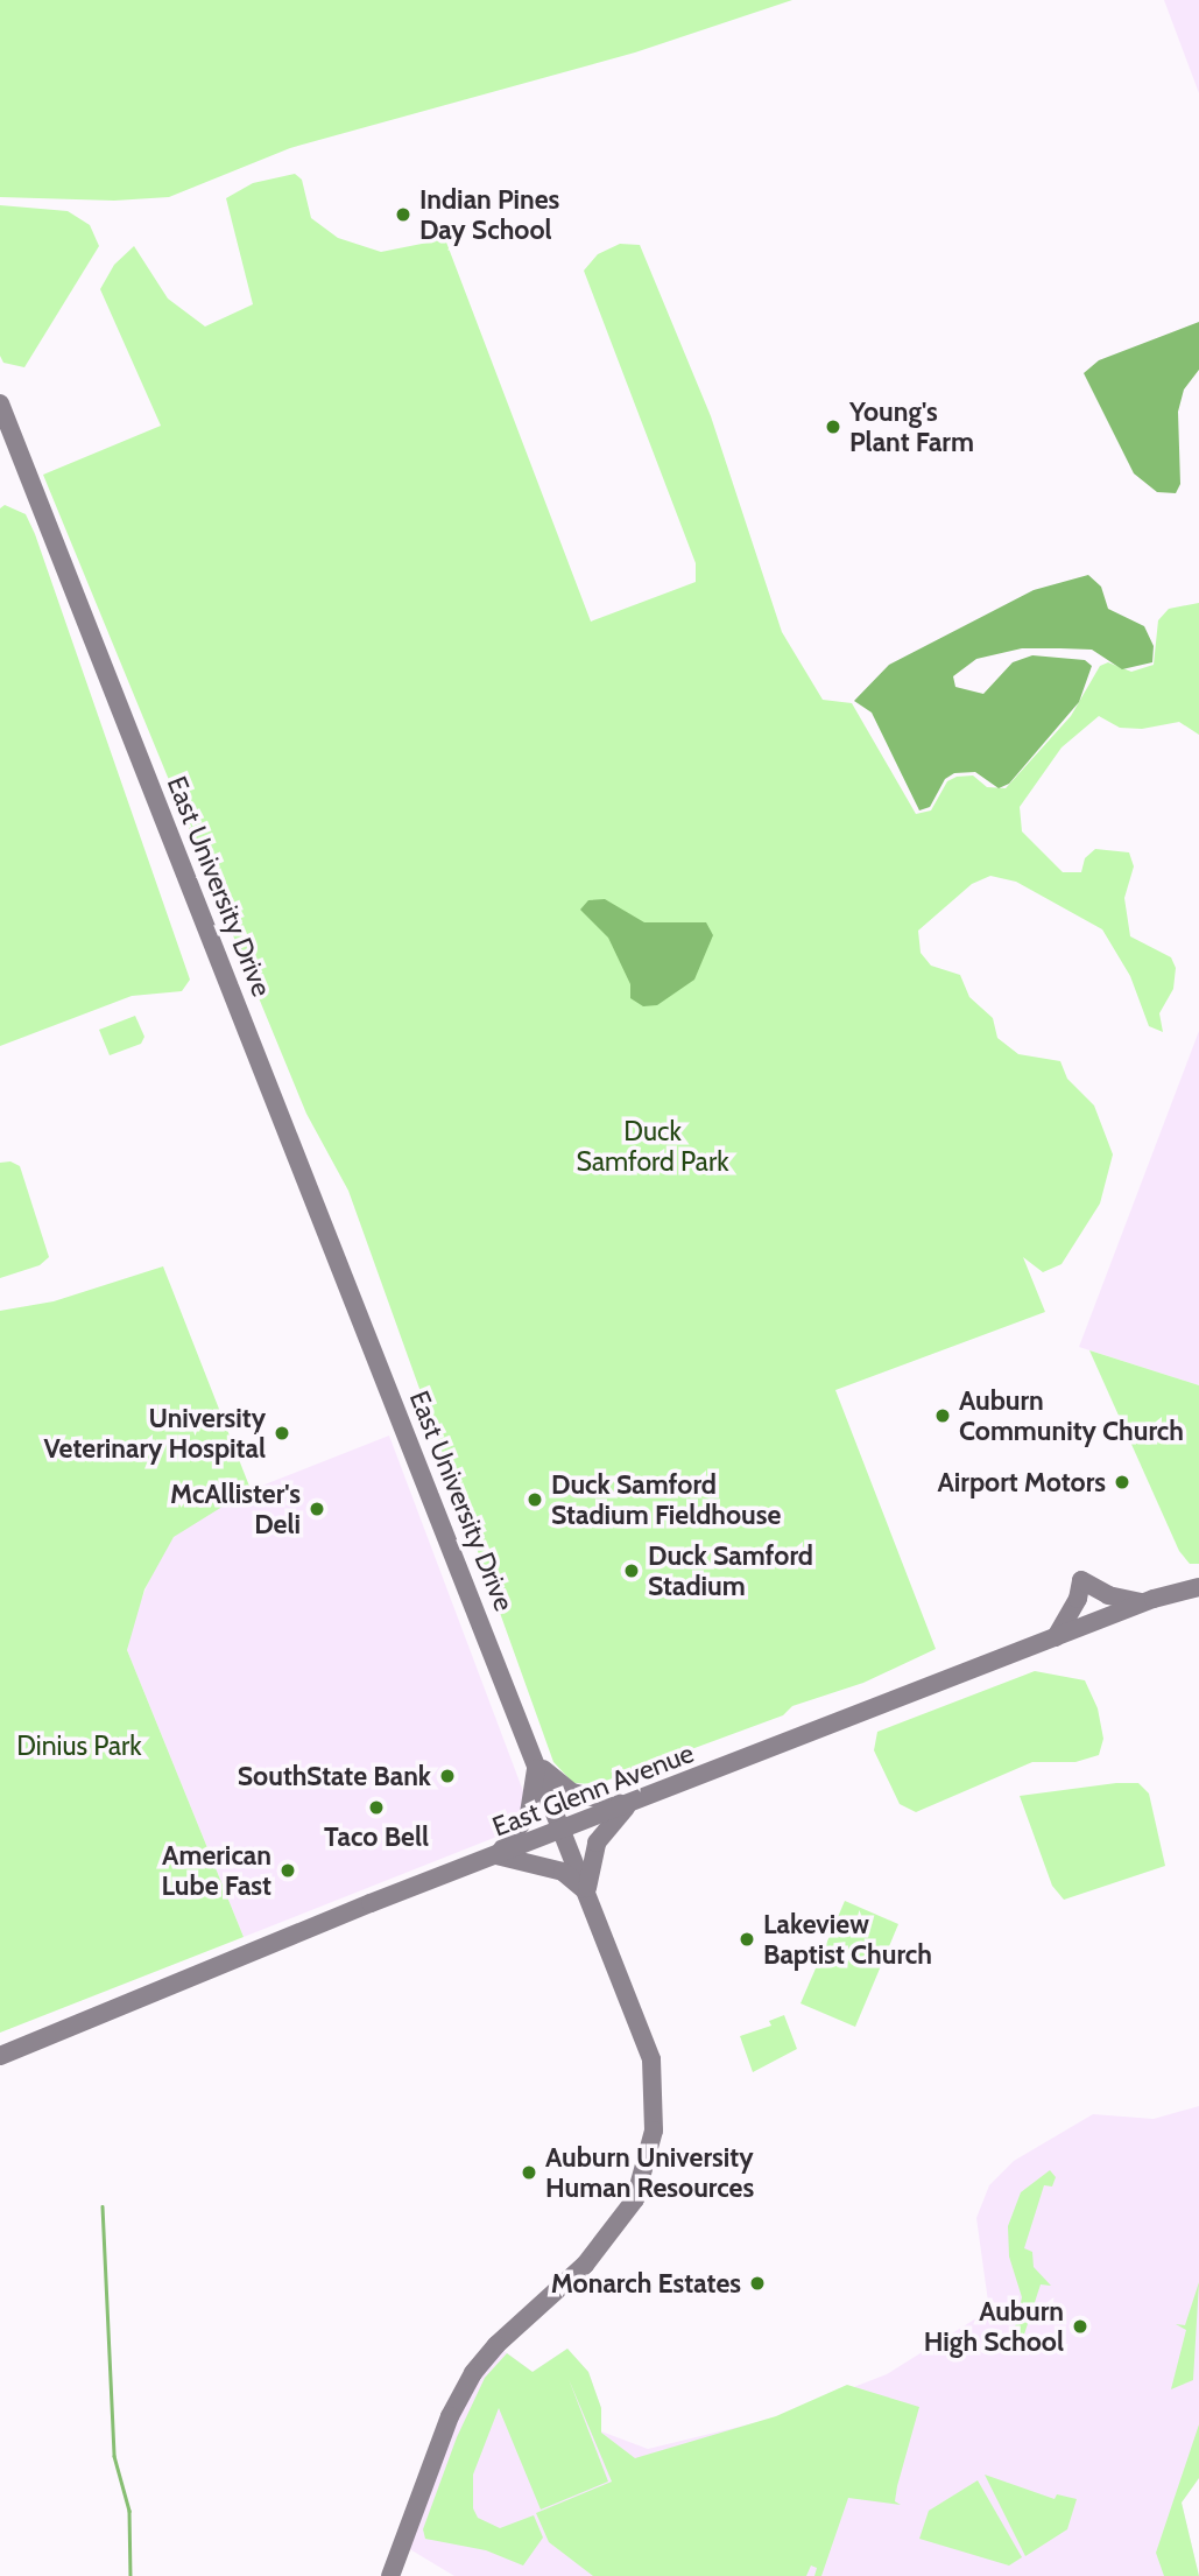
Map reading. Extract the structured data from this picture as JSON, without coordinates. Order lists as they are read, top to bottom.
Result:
{
  "streets": {
    "main road": ["East University Drive", "East Glenn Avenue"]
  },
  "crossings": [
    ["East University Drive", "East Glenn Avenue"]
  ],
  "parks": ["Duck Samford Park", "Dinius Park"],
  "places": [
    "Indian Pines Day School",
    "Young's Plant Farm",
    "Auburn Community Church",
    "University Veterinary Hospital",
    "Airport Motors",
    "Duck Samford Stadium Fieldhouse",
    "McAllister's Deli",
    "Duck Samford Stadium",
    "SouthState Bank",
    "Taco Bell",
    "American Lube Fast",
    "Lakeview Baptist Church",
    "Auburn University Human Resources",
    "Monarch Estates",
    "Auburn High School"
  ]
}
